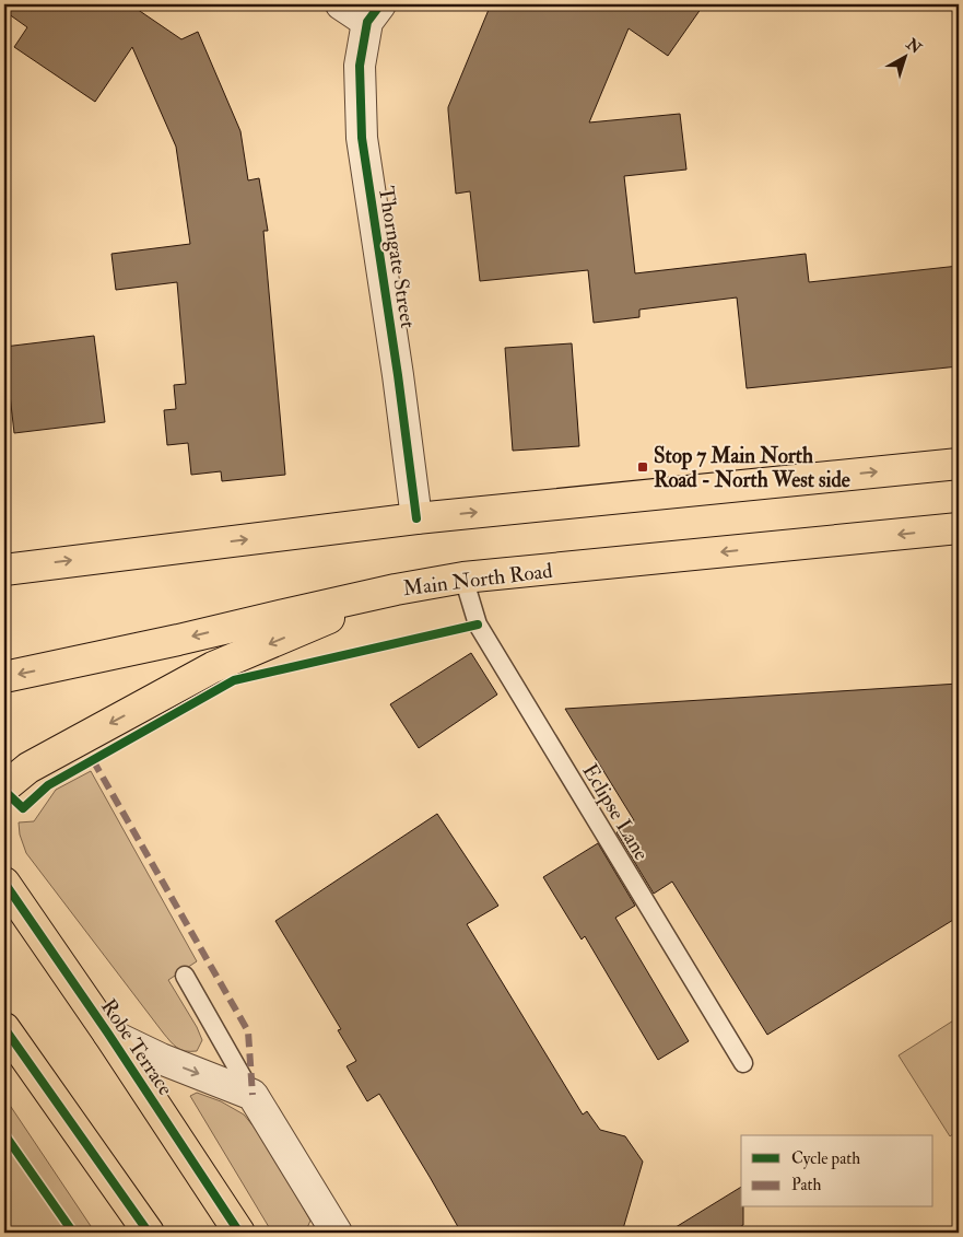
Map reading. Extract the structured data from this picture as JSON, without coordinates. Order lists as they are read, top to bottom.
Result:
{
  "streets": {
    "highway": ["Main North Road", "Robe Terrace"],
    "street": ["Thorngate Street"],
    "lane": ["Eclipse Lane"]
  },
  "crossings": [
    ["Main North Road", "Eclipse Lane"]
  ],
  "places": {
    "transit": ["Stop 7 Main North Road - North West side"]
  },
  "legend": ["Cycle path", "Path"],
  "north": "top right"
}
